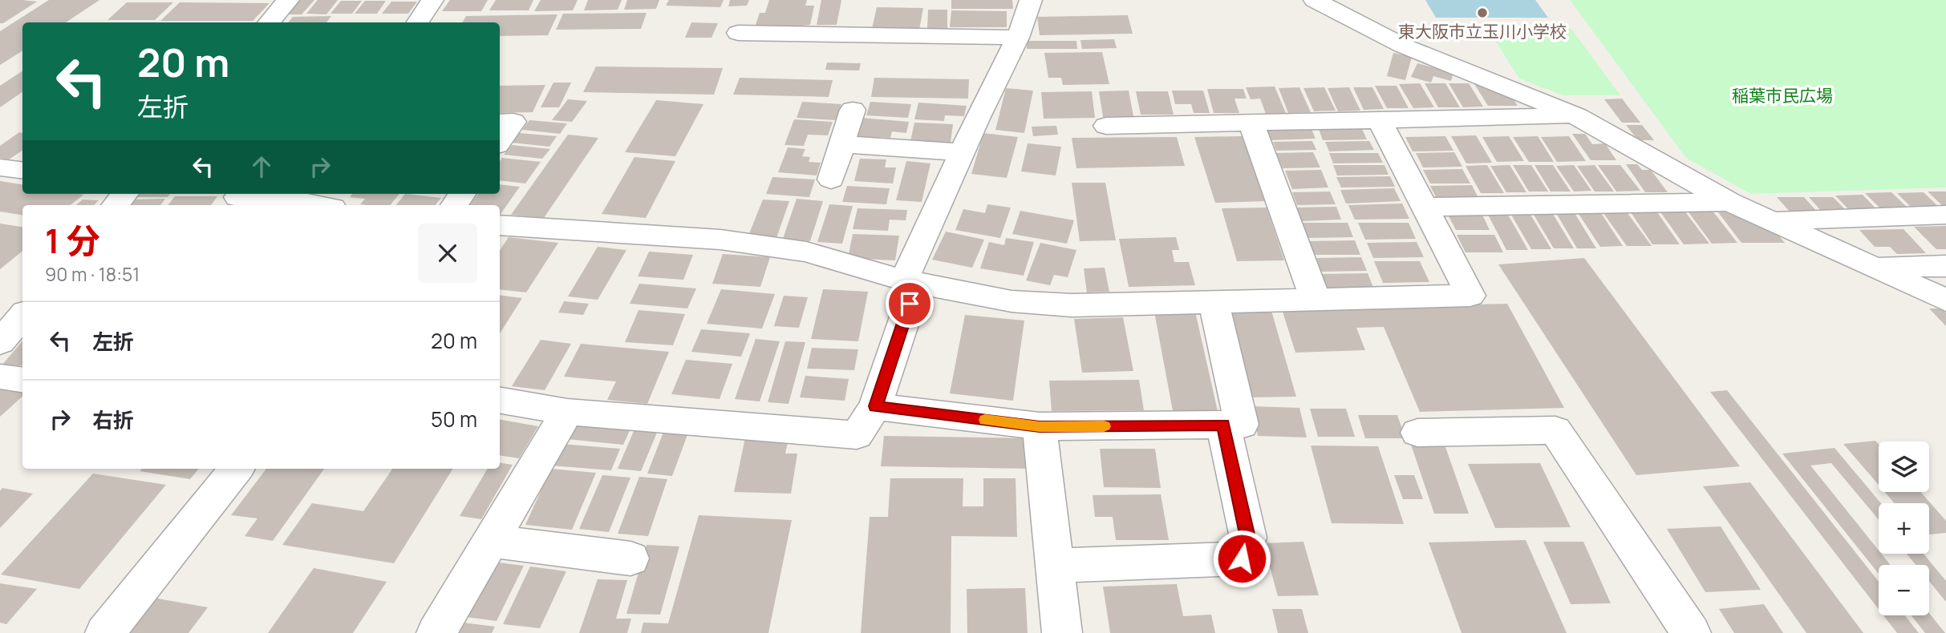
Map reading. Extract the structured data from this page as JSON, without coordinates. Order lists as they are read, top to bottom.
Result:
{
  "parks": ["稲葉市民広場"],
  "places": ["東大阪市立玉川小学校"],
  "page": {
    "turn": ["20 m", "左折"],
    "heading": ["1 分", "90 m · 18:51"],
    "list": [
      {
        "name": "左折",
        "value": "20 m"
      },
      {
        "name": "右折",
        "value": "50 m"
      }
    ],
    "map_buttons": ["+", "−"]
  }
}
